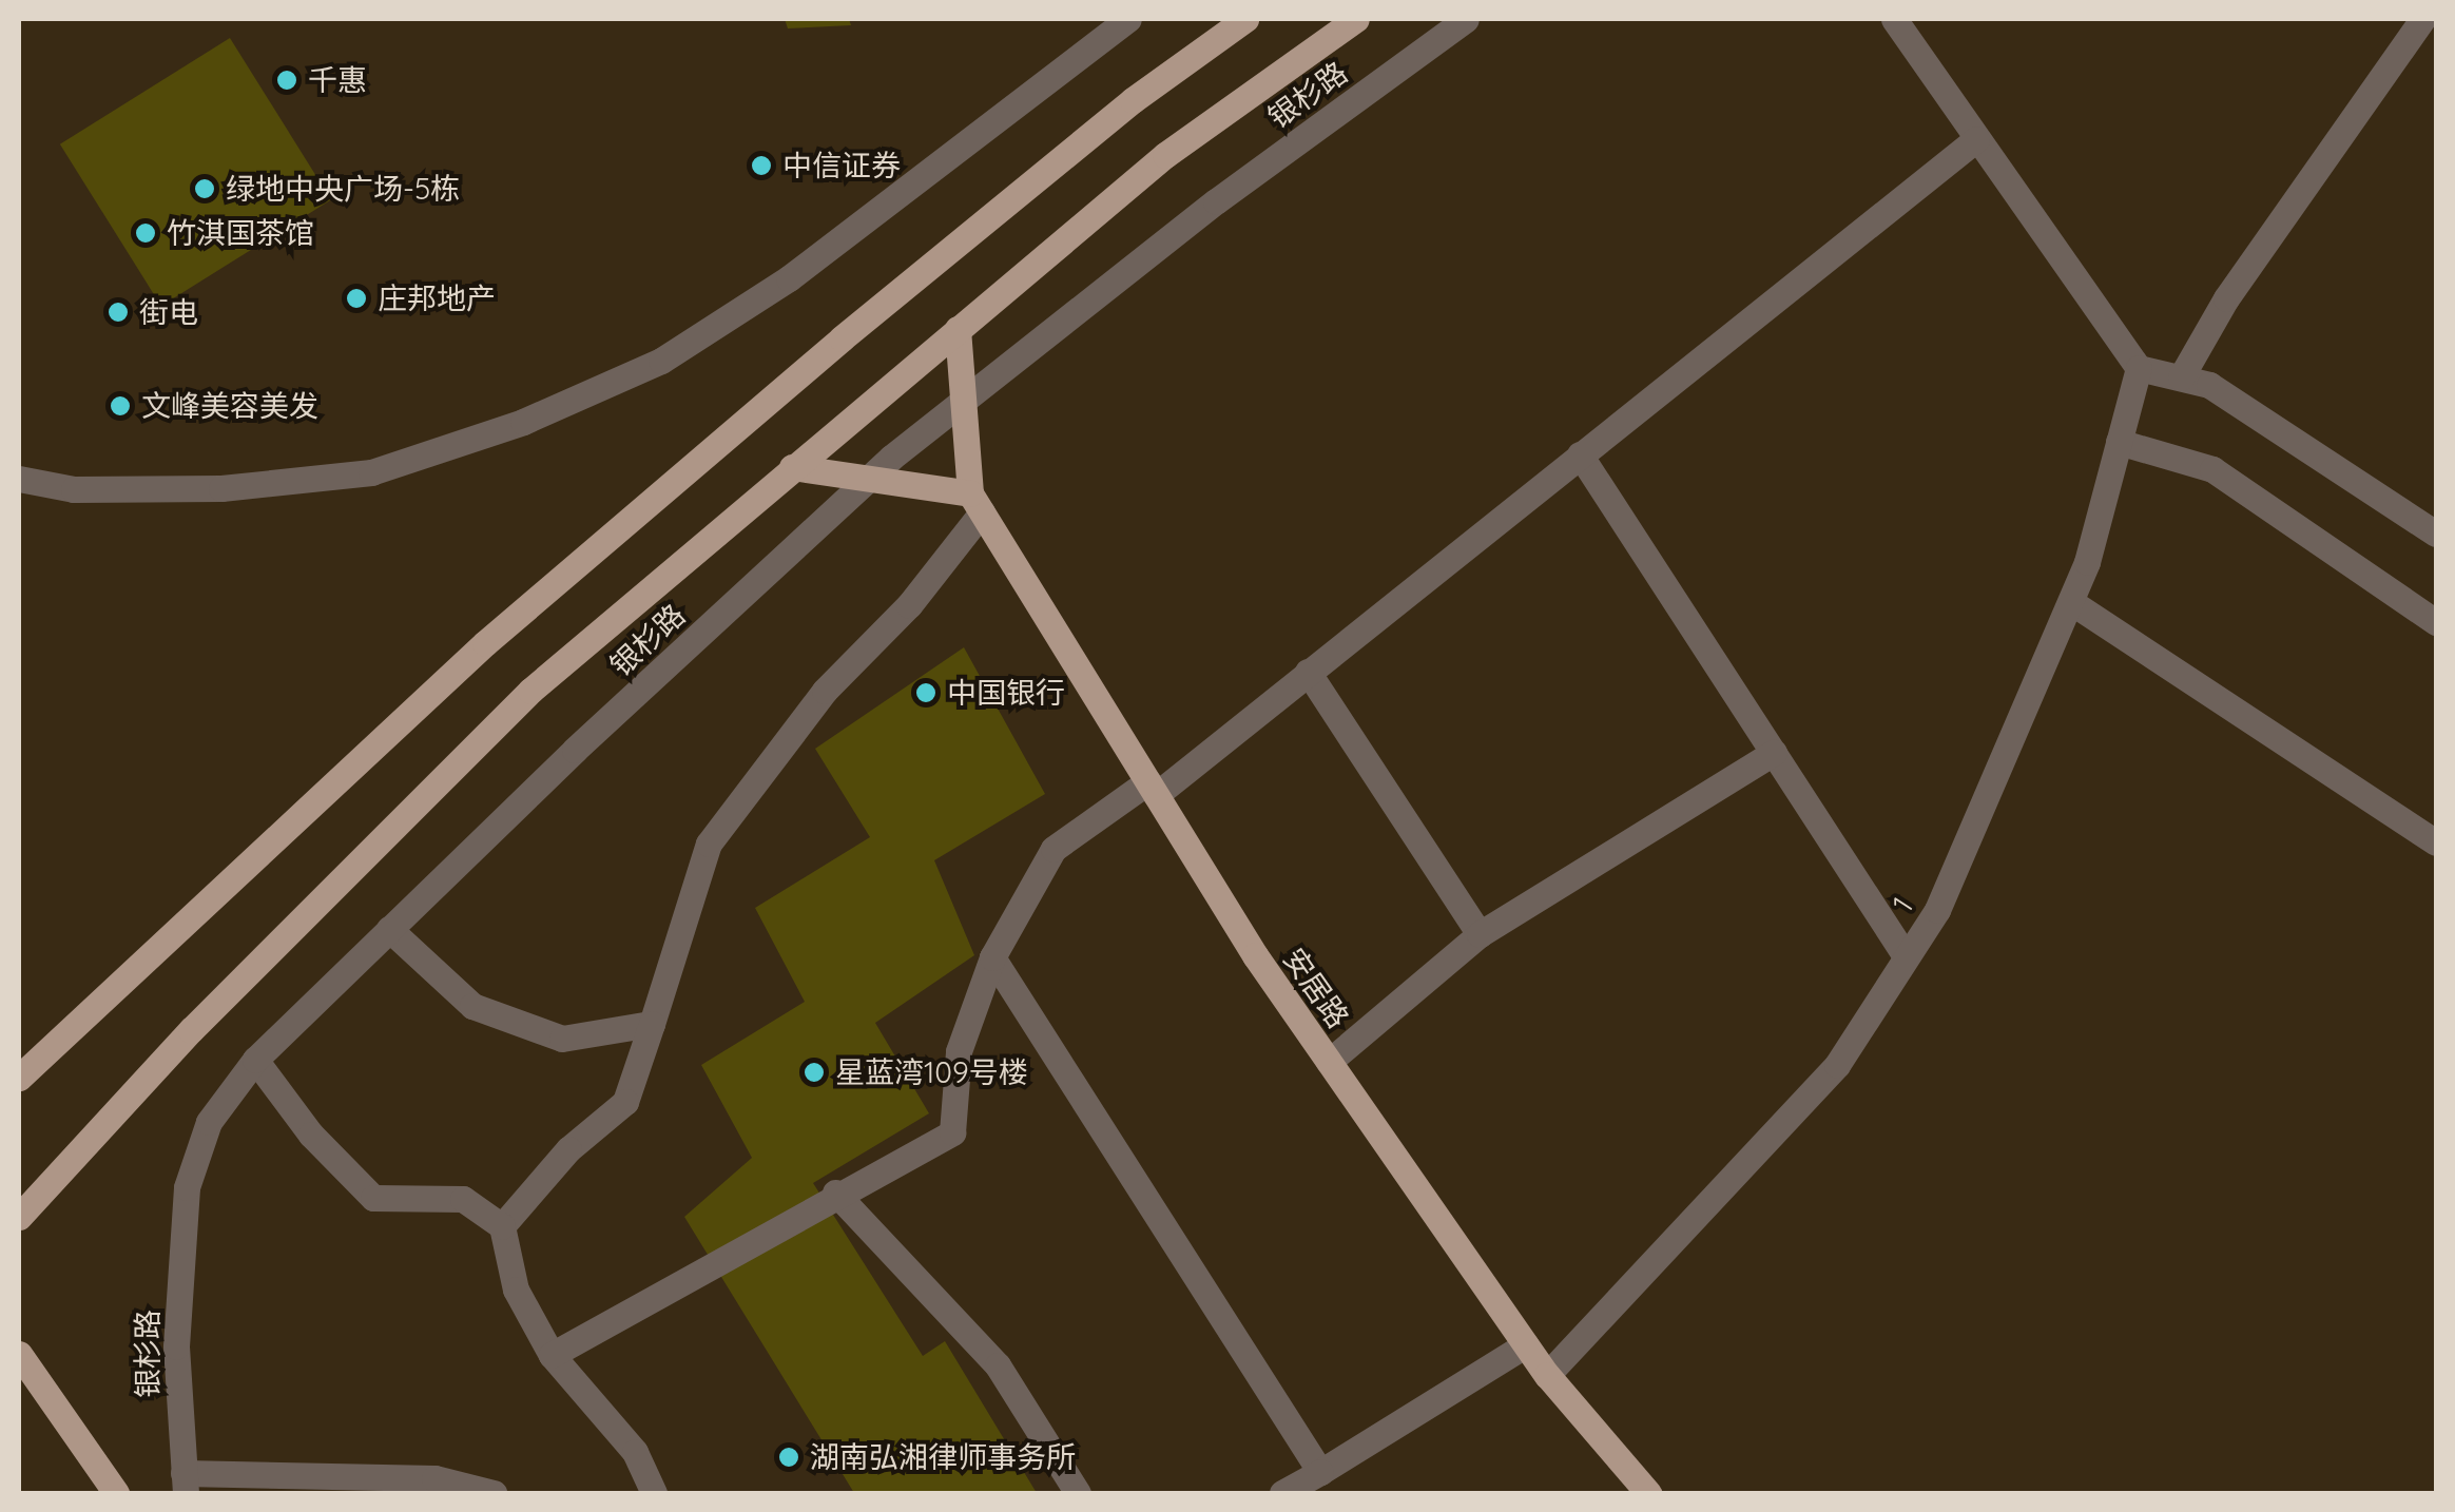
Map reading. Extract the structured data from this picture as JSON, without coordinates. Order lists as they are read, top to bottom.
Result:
{
  "streets": {
    "main road": ["银杉路", "安居路"],
    "street": ["1"]
  },
  "crossings": [
    ["1", "安居路"]
  ],
  "places": [
    "千惠",
    "中信证券",
    "绿地中央广场-5栋",
    "竹淇国茶馆",
    "庄邦地产",
    "街电",
    "文峰美容美发",
    "中国银行",
    "星蓝湾109号楼",
    "湖南弘湘律师事务所"
  ]
}
